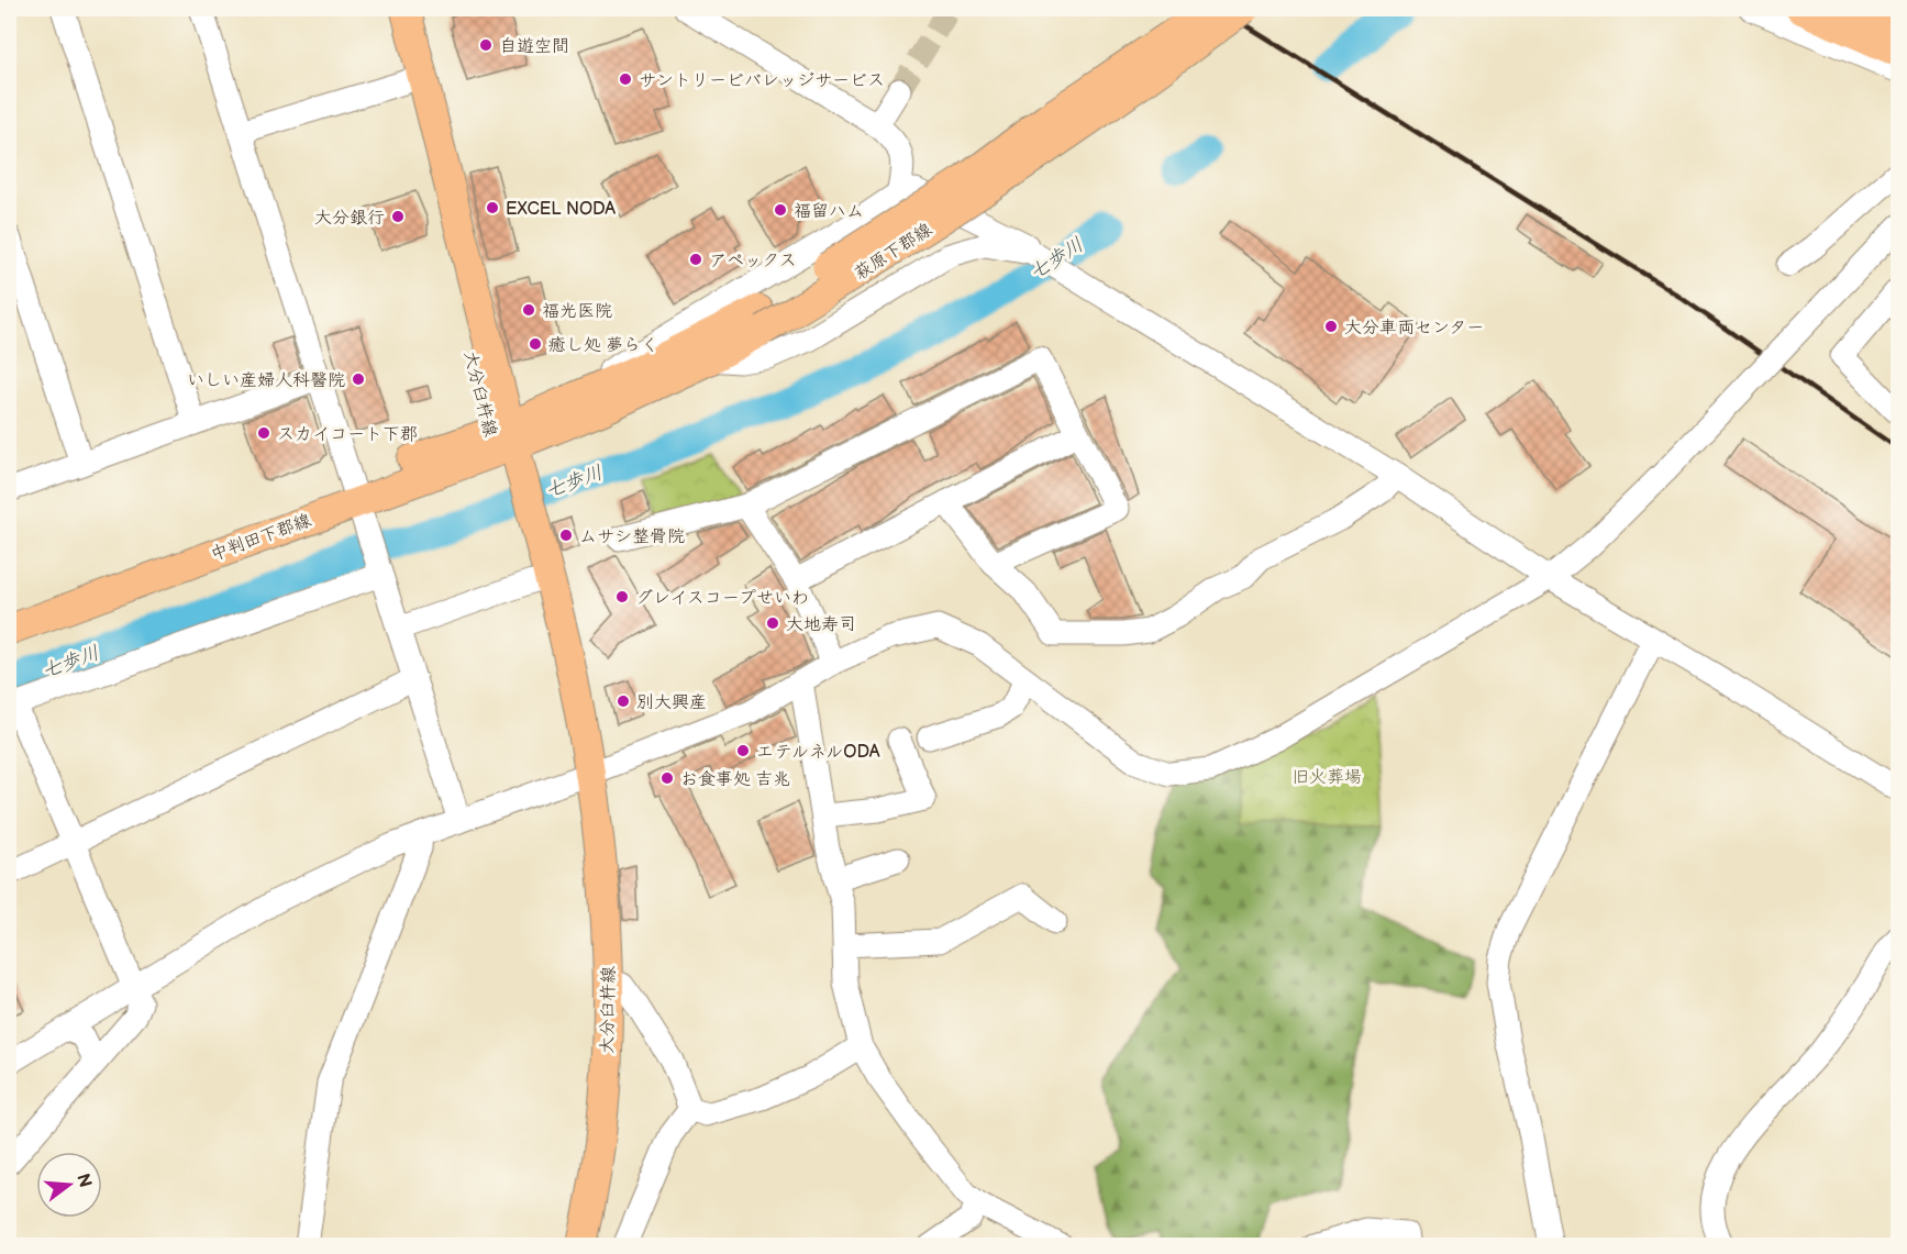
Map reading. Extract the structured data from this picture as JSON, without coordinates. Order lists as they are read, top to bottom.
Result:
{
  "streets": {
    "main road": ["萩原下郡線", "大分臼杵線", "中判田下郡線"]
  },
  "crossings": [
    ["萩原下郡線", "大分臼杵線"],
    ["萩原下郡線", "中判田下郡線"],
    ["大分臼杵線", "中判田下郡線"]
  ],
  "water": ["七歩川"],
  "parks": ["旧火葬場"],
  "places": [
    "自遊空間",
    "サントリービバレッジサービス",
    "EXCEL NODA",
    "福留ハム",
    "大分銀行",
    "アペックス",
    "福光医院",
    "大分車両センター",
    "癒し処 夢らく",
    "いしい産婦人科醫院",
    "スカイコート下郡",
    "ムサシ整骨院",
    "グレイスコープせいわ",
    "大地寿司",
    "別大興産",
    "エテルネルODA",
    "お食事処 吉兆"
  ],
  "north": "right"
}
